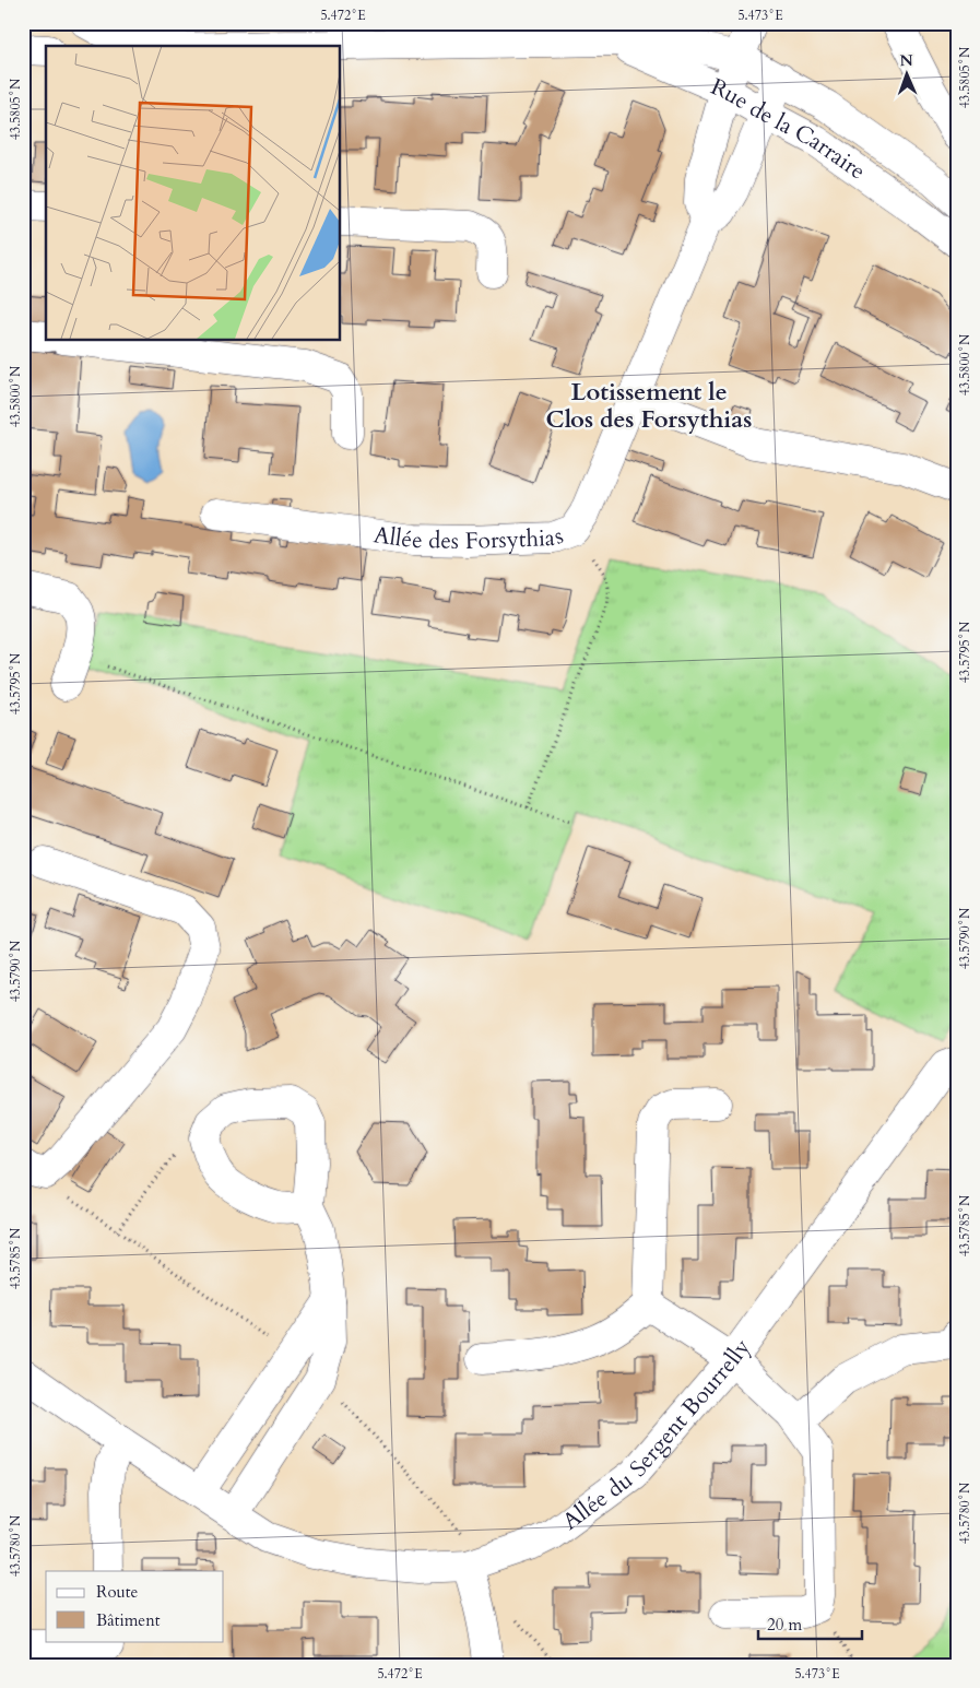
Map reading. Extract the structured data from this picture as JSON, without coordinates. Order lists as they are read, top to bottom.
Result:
{
  "streets": {
    "street": ["Rue de la Carraire", "Allée des Forsythias", "Allée du Sergent Bourrelly"]
  },
  "crossings": [
    ["Rue de la Carraire", "Allée des Forsythias"]
  ],
  "districts": ["Lotissement le Clos des Forsythias"],
  "legend": ["Route", "Bâtiment"],
  "scale_bar": "20 m",
  "north": "top",
  "coordinates": [
    "5.472°E",
    "5.473°E",
    "43.5805°N",
    "43.5800°N",
    "43.5795°N",
    "43.5790°N",
    "43.5785°N",
    "43.5780°N"
  ]
}
